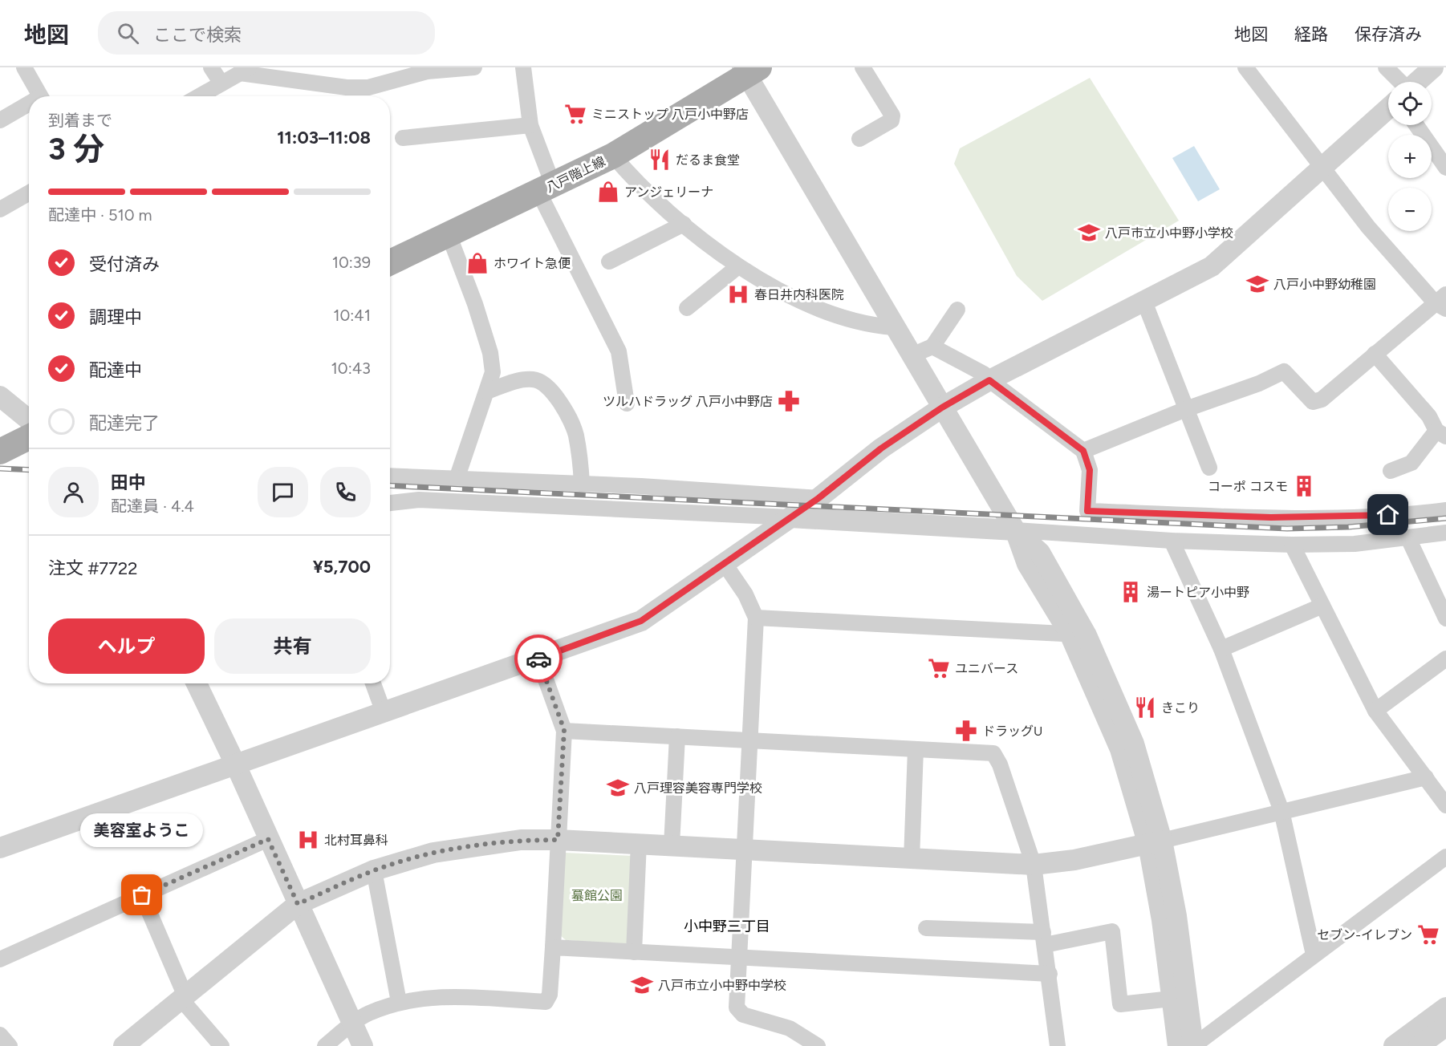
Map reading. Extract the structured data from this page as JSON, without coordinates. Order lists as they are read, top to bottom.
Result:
{
  "streets": {
    "main road": ["八戸階上線"]
  },
  "districts": ["小中野三丁目"],
  "parks": ["蟇館公園"],
  "places": {
    "supermarket": ["ミニストップ 八戸小中野店", "ユニバース", "セブン-イレブン"],
    "restaurant": ["だるま食堂", "きこり"],
    "shop": ["アンジェリーナ", "ホワイト急便"],
    "school or university": [
      "八戸市立小中野小学校",
      "八戸小中野幼稚園",
      "八戸理容美容専門学校",
      "八戸市立小中野中学校"
    ],
    "hospital": ["春日井内科医院", "北村耳鼻科"],
    "pharmacy": ["ツルハドラッグ 八戸小中野店", "ドラッグU"],
    "building": ["コーポ コスモ", "湯ートピア小中野"],
    "other": ["美容室ようこ"]
  },
  "page": {
    "header": "地図",
    "search": "ここで検索",
    "nav": ["地図", "経路", "保存済み"],
    "map_buttons": ["+", "−"],
    "heading": ["3 分", "到着まで", "11:03–11:08"],
    "panel": [
      "田中",
      "配達員 · 4.4",
      "注文 #7722",
      "¥5,700"
    ],
    "bar": "配達中 · 510 m",
    "list": [
      ["受付済み", "10:39"],
      ["調理中", "10:41"],
      ["配達中", "10:43"],
      "配達完了"
    ],
    "buttons": ["ヘルプ", "共有"],
    "bubble": "美容室ようこ"
  }
}
